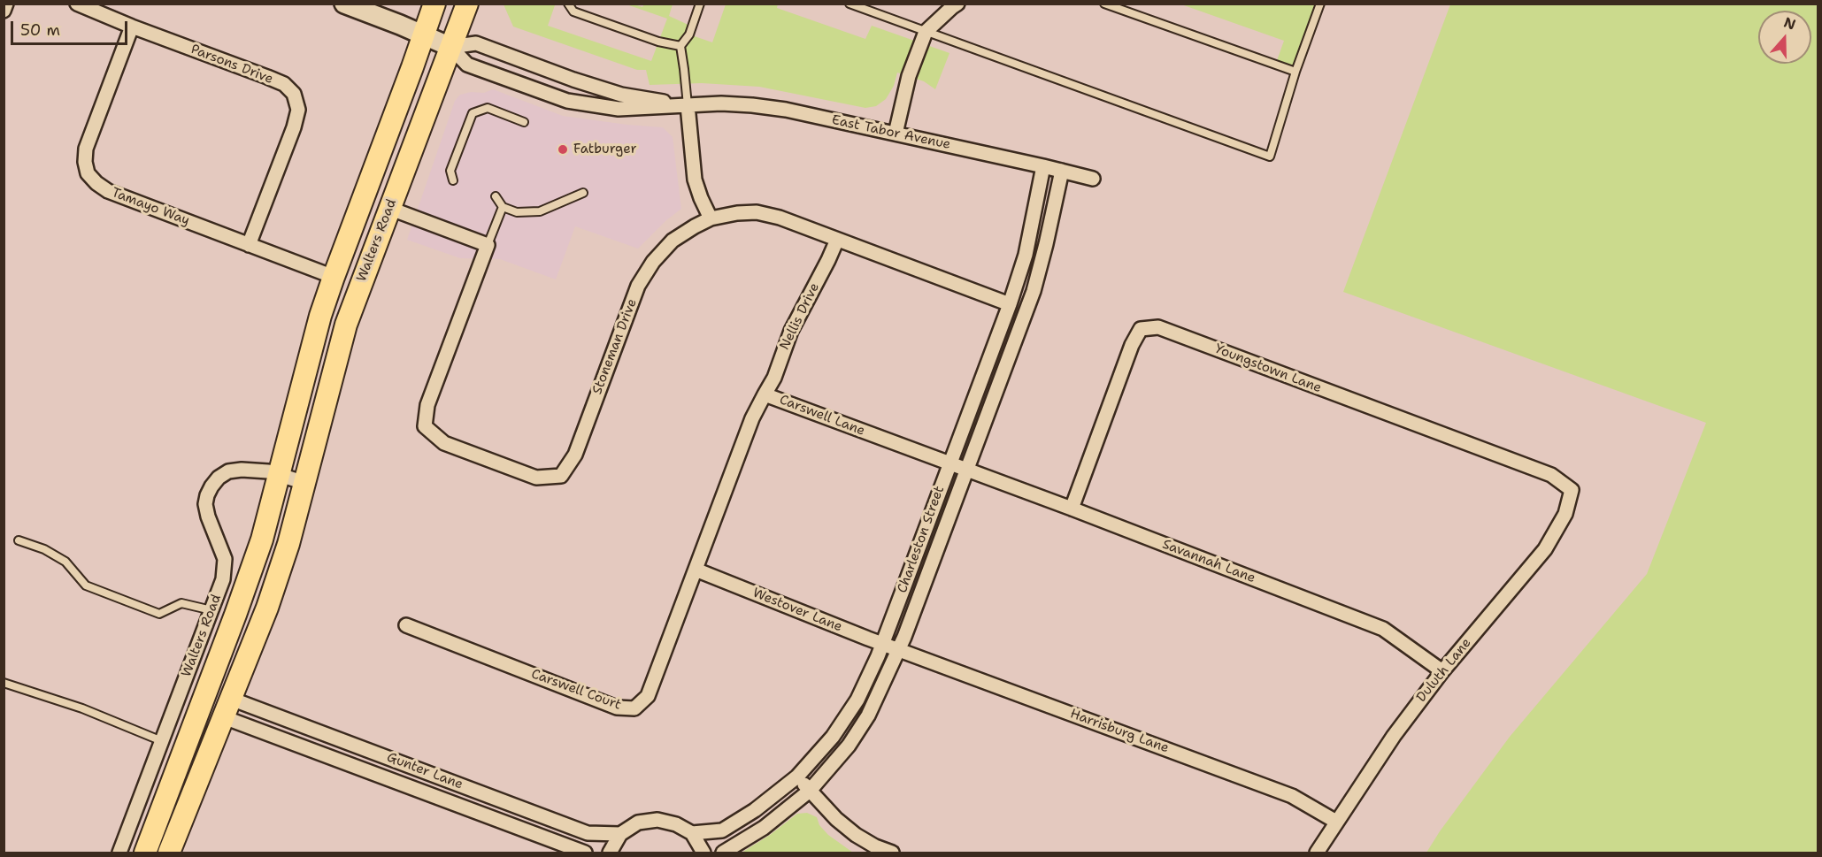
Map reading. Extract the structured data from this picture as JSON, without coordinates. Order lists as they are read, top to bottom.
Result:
{
  "streets": {
    "main road": ["East Tabor Avenue", "Walters Road"],
    "street": [
      "Parsons Drive",
      "Tamayo Way",
      "Nellis Drive",
      "Stoneman Drive",
      "Youngstown Lane",
      "Carswell Lane",
      "Charleston Street",
      "Savannah Lane",
      "Westover Lane",
      "Duluth Lane",
      "Carswell Court",
      "Harrisburg Lane",
      "Gunter Lane"
    ]
  },
  "crossings": [
    ["Parsons Drive", "Tamayo Way"],
    ["East Tabor Avenue", "Walters Road"],
    ["East Tabor Avenue", "Charleston Street"],
    ["Tamayo Way", "Walters Road"],
    ["Walters Road", "Gunter Lane"],
    ["Nellis Drive", "Stoneman Drive"],
    ["Nellis Drive", "Carswell Lane"],
    ["Stoneman Drive", "Charleston Street"],
    ["Youngstown Lane", "Savannah Lane"],
    ["Youngstown Lane", "Duluth Lane"],
    ["Carswell Lane", "Charleston Street"],
    ["Carswell Lane", "Savannah Lane"],
    ["Carswell Lane", "Westover Lane"],
    ["Carswell Lane", "Carswell Court"],
    ["Charleston Street", "Savannah Lane"],
    ["Charleston Street", "Westover Lane"],
    ["Charleston Street", "Harrisburg Lane"],
    ["Savannah Lane", "Duluth Lane"],
    ["Westover Lane", "Carswell Court"],
    ["Westover Lane", "Harrisburg Lane"],
    ["Duluth Lane", "Harrisburg Lane"]
  ],
  "places": ["Fatburger"],
  "scale_bar": "50 m",
  "north": "top"
}
